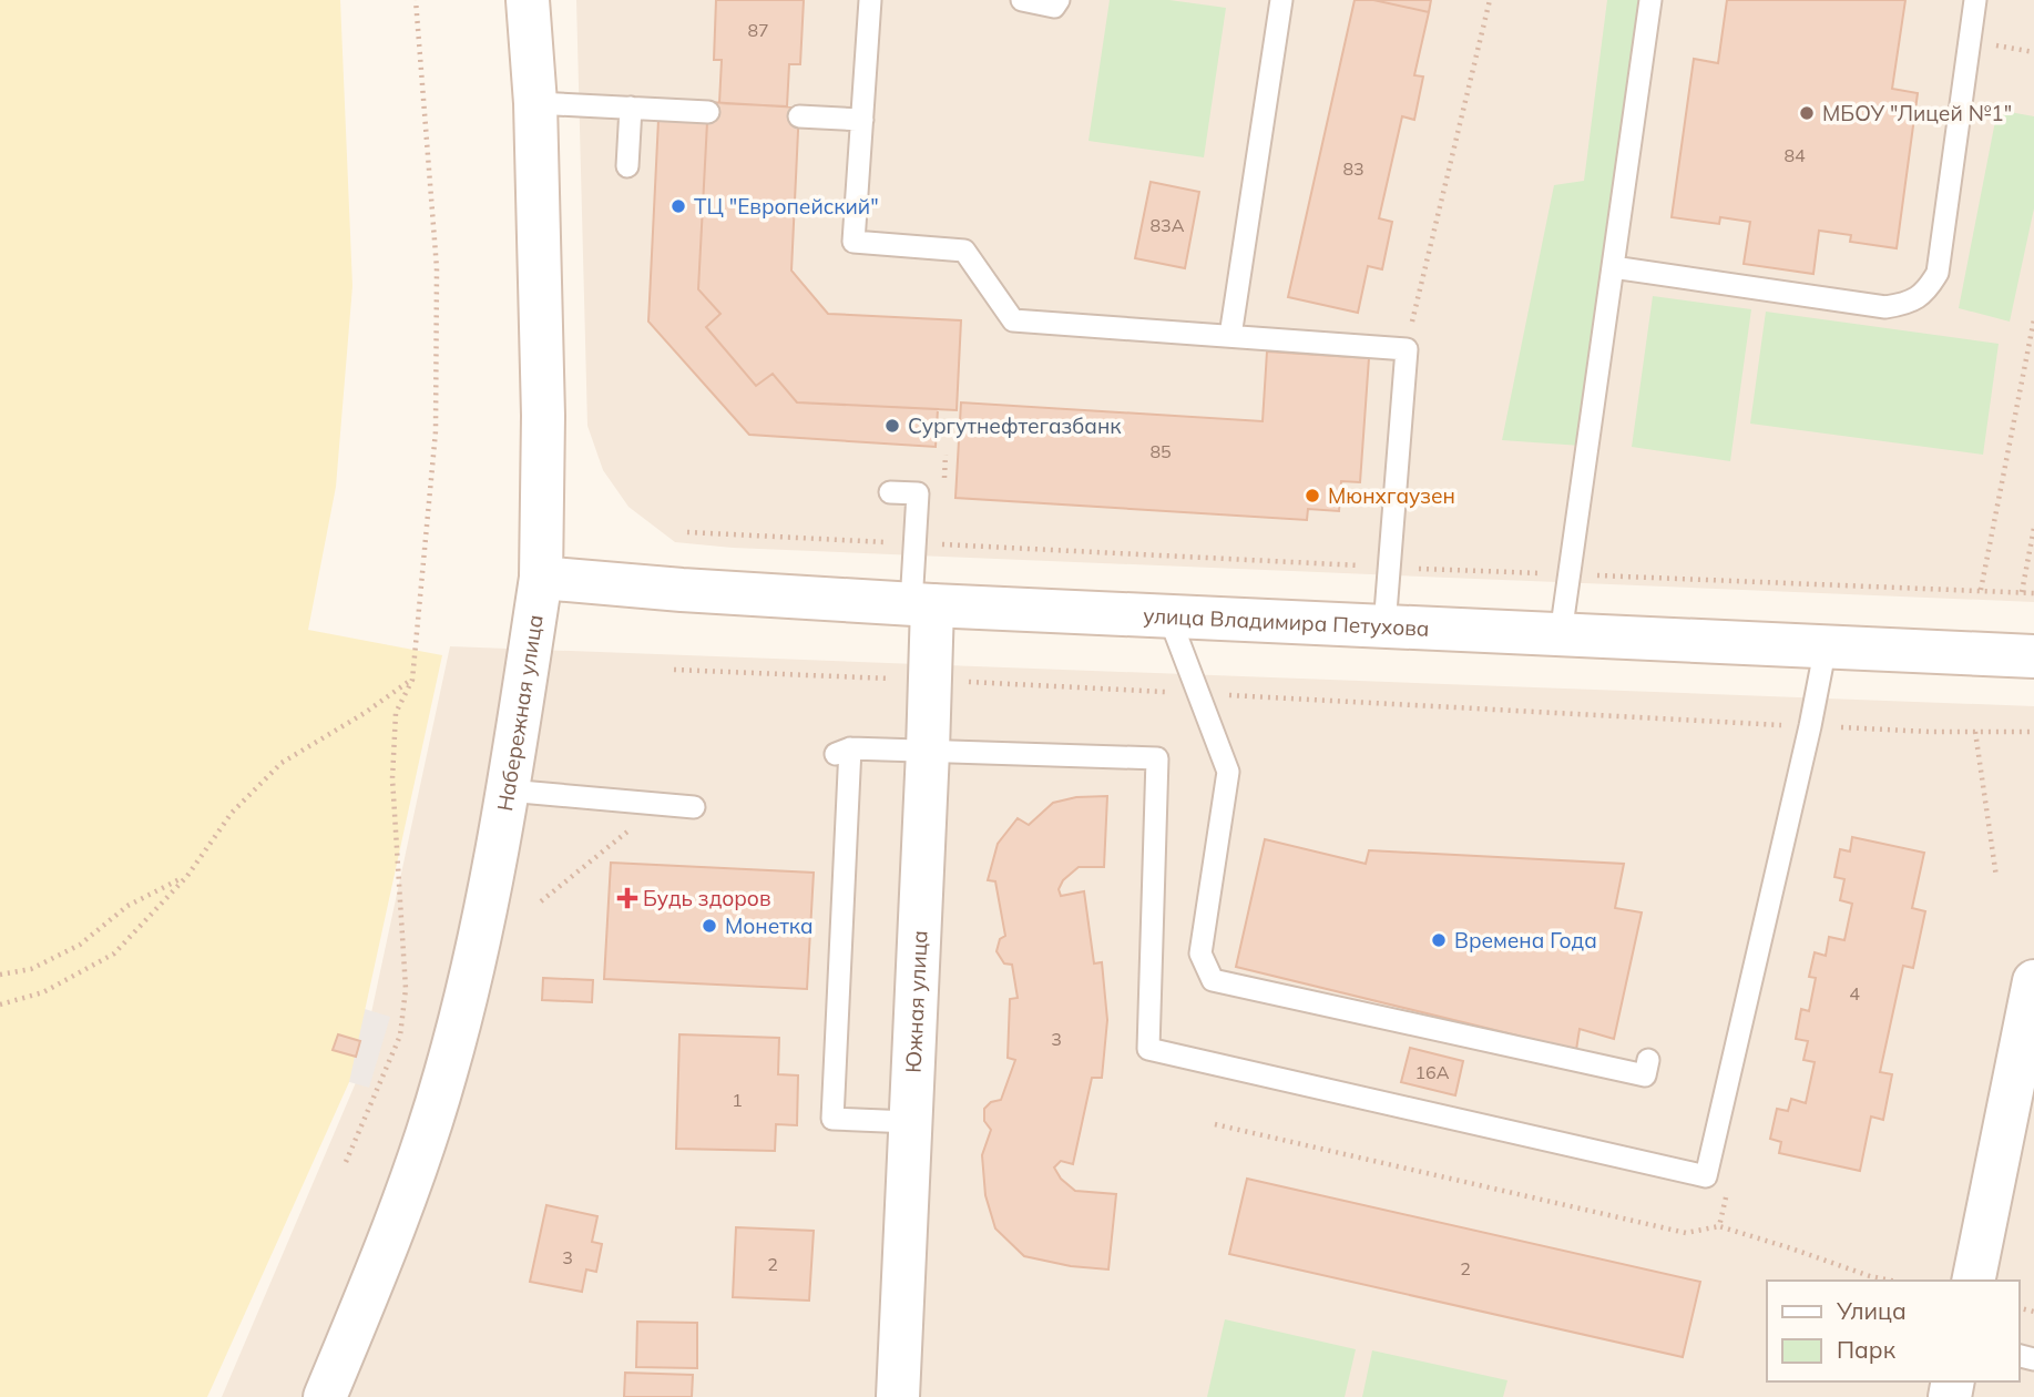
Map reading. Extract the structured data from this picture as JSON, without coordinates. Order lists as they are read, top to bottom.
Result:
{
  "streets": {
    "main road": ["улица Владимира Петухова", "Набережная улица", "Южная улица"]
  },
  "crossings": [
    ["улица Владимира Петухова", "Набережная улица"],
    ["улица Владимира Петухова", "Южная улица"]
  ],
  "places": {
    "other": [
      "МБОУ \"Лицей №1\"",
      "ТЦ \"Европейский\"",
      "Сургутнефтегазбанк",
      "Мюнхгаузен",
      "Монетка",
      "Времена Года"
    ],
    "health": ["Будь здоров"]
  },
  "house_numbers": [
    "87",
    "84",
    "83",
    "83А",
    "85",
    "4",
    "3",
    "16А",
    "1",
    "3",
    "2",
    "2"
  ],
  "legend": ["Улица", "Парк"]
}
